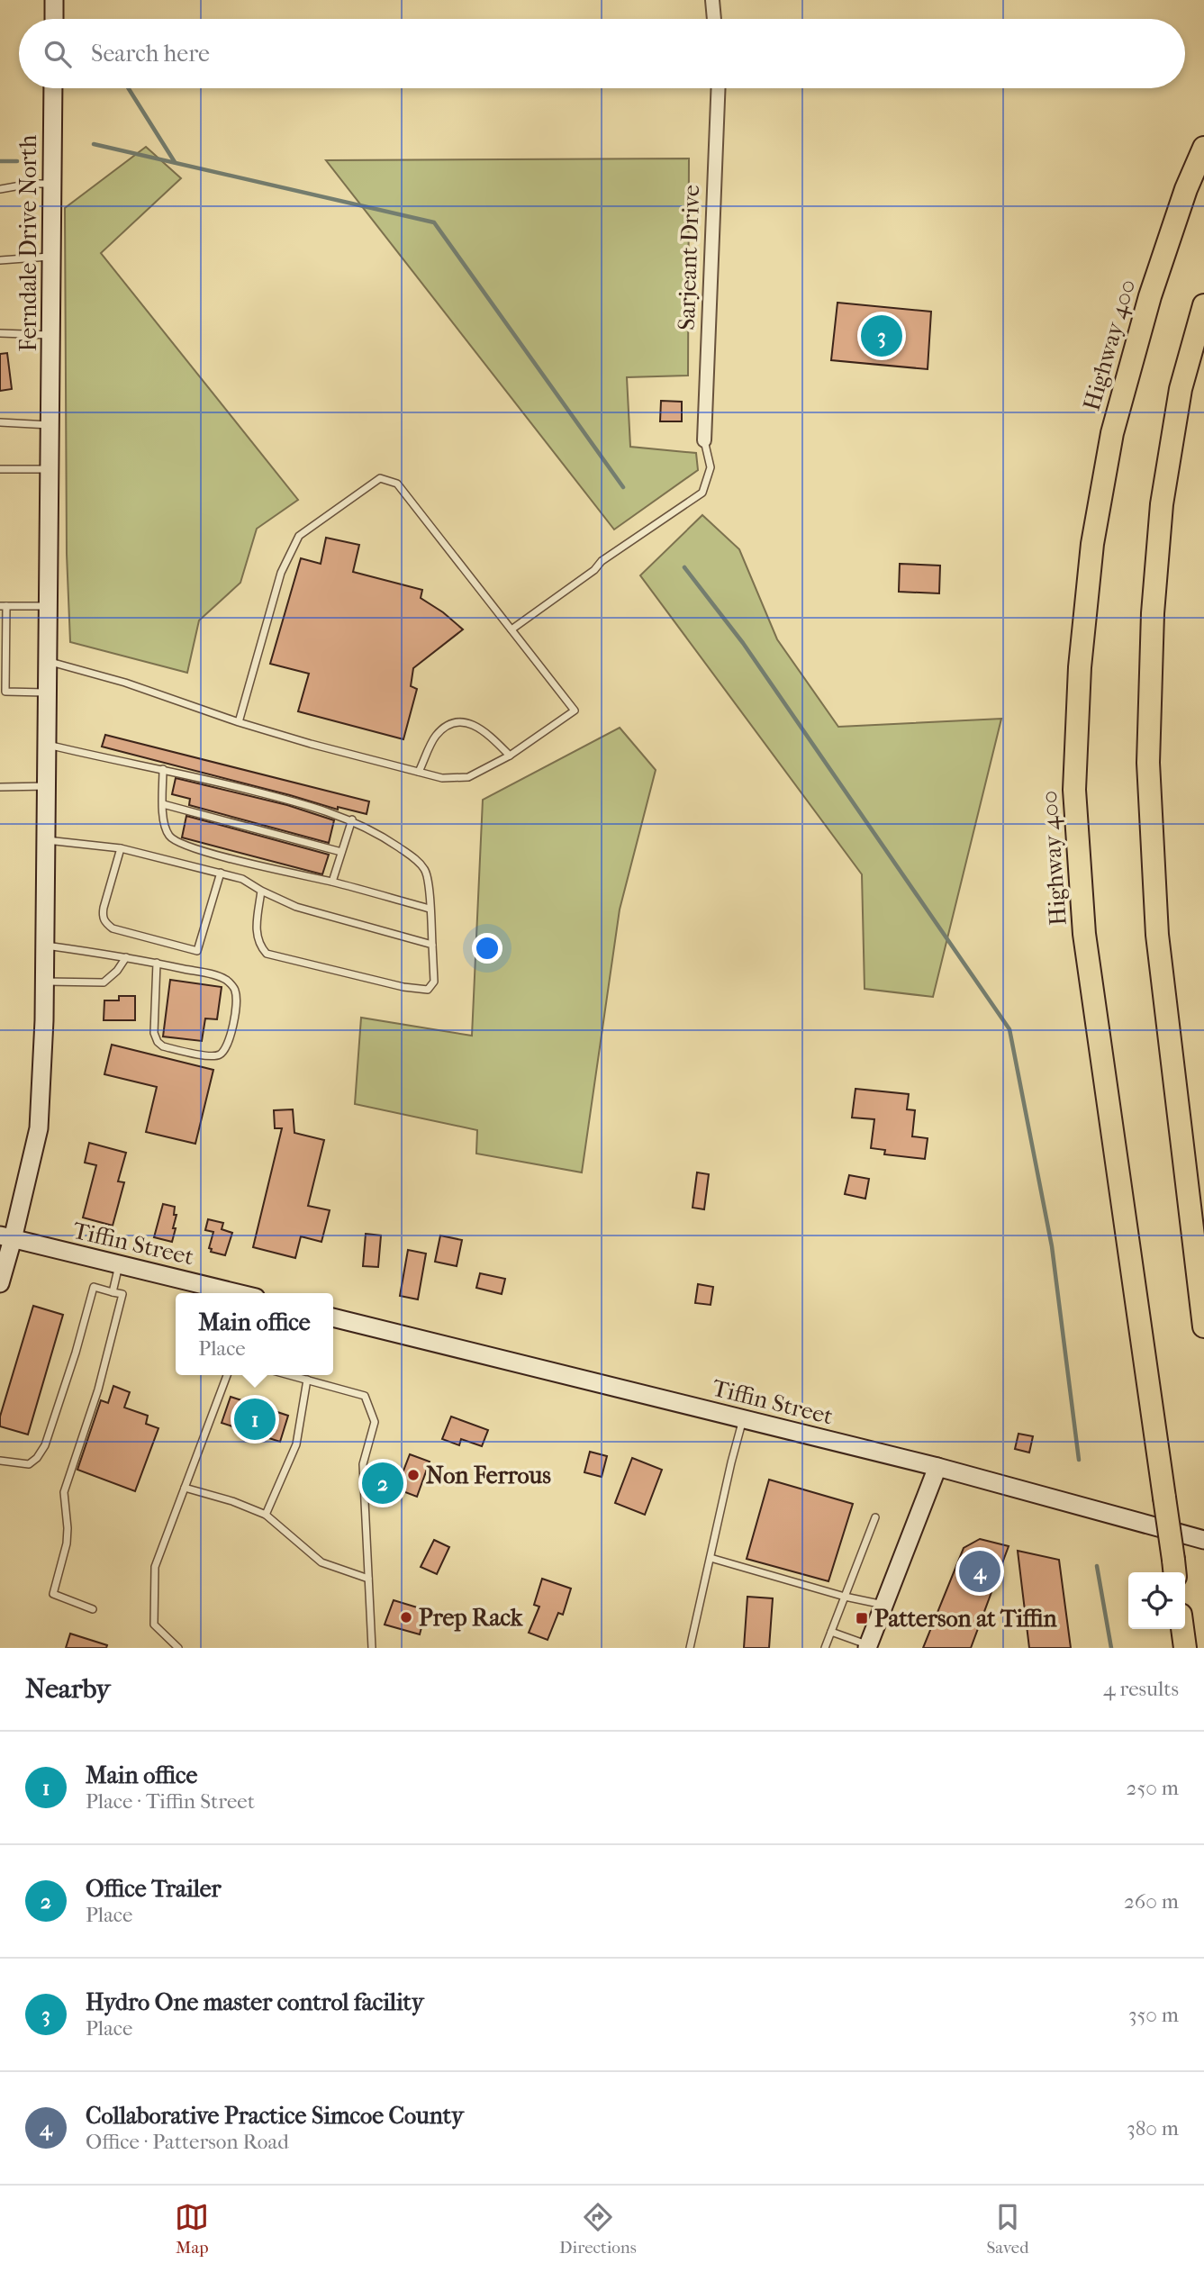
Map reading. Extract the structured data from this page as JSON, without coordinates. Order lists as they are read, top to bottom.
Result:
{
  "streets": {
    "highway": ["Highway 400"],
    "street": ["Ferndale Drive North", "Sarjeant Drive", "Tiffin Street"]
  },
  "crossings": [
    ["Ferndale Drive North", "Tiffin Street"]
  ],
  "places": {
    "other": ["Non Ferrous", "Prep Rack"],
    "transit": ["Patterson at Tiffin"]
  },
  "page": {
    "search": "Search here",
    "pins": [
      "3",
      "1",
      "2",
      "4"
    ],
    "popup": ["Main office", "Place"],
    "heading": ["Nearby", "4 results"],
    "list": [
      {
        "mark": "1",
        "name": "Main office",
        "note": "Place · Tiffin Street",
        "value": "250 m"
      },
      {
        "mark": "2",
        "name": "Office Trailer",
        "note": "Place",
        "value": "260 m"
      },
      {
        "mark": "3",
        "name": "Hydro One master control facility",
        "note": "Place",
        "value": "350 m"
      },
      {
        "mark": "4",
        "name": "Collaborative Practice Simcoe County",
        "note": "Office · Patterson Road",
        "value": "380 m"
      }
    ],
    "nav": ["Map", "Directions", "Saved"]
  }
}
